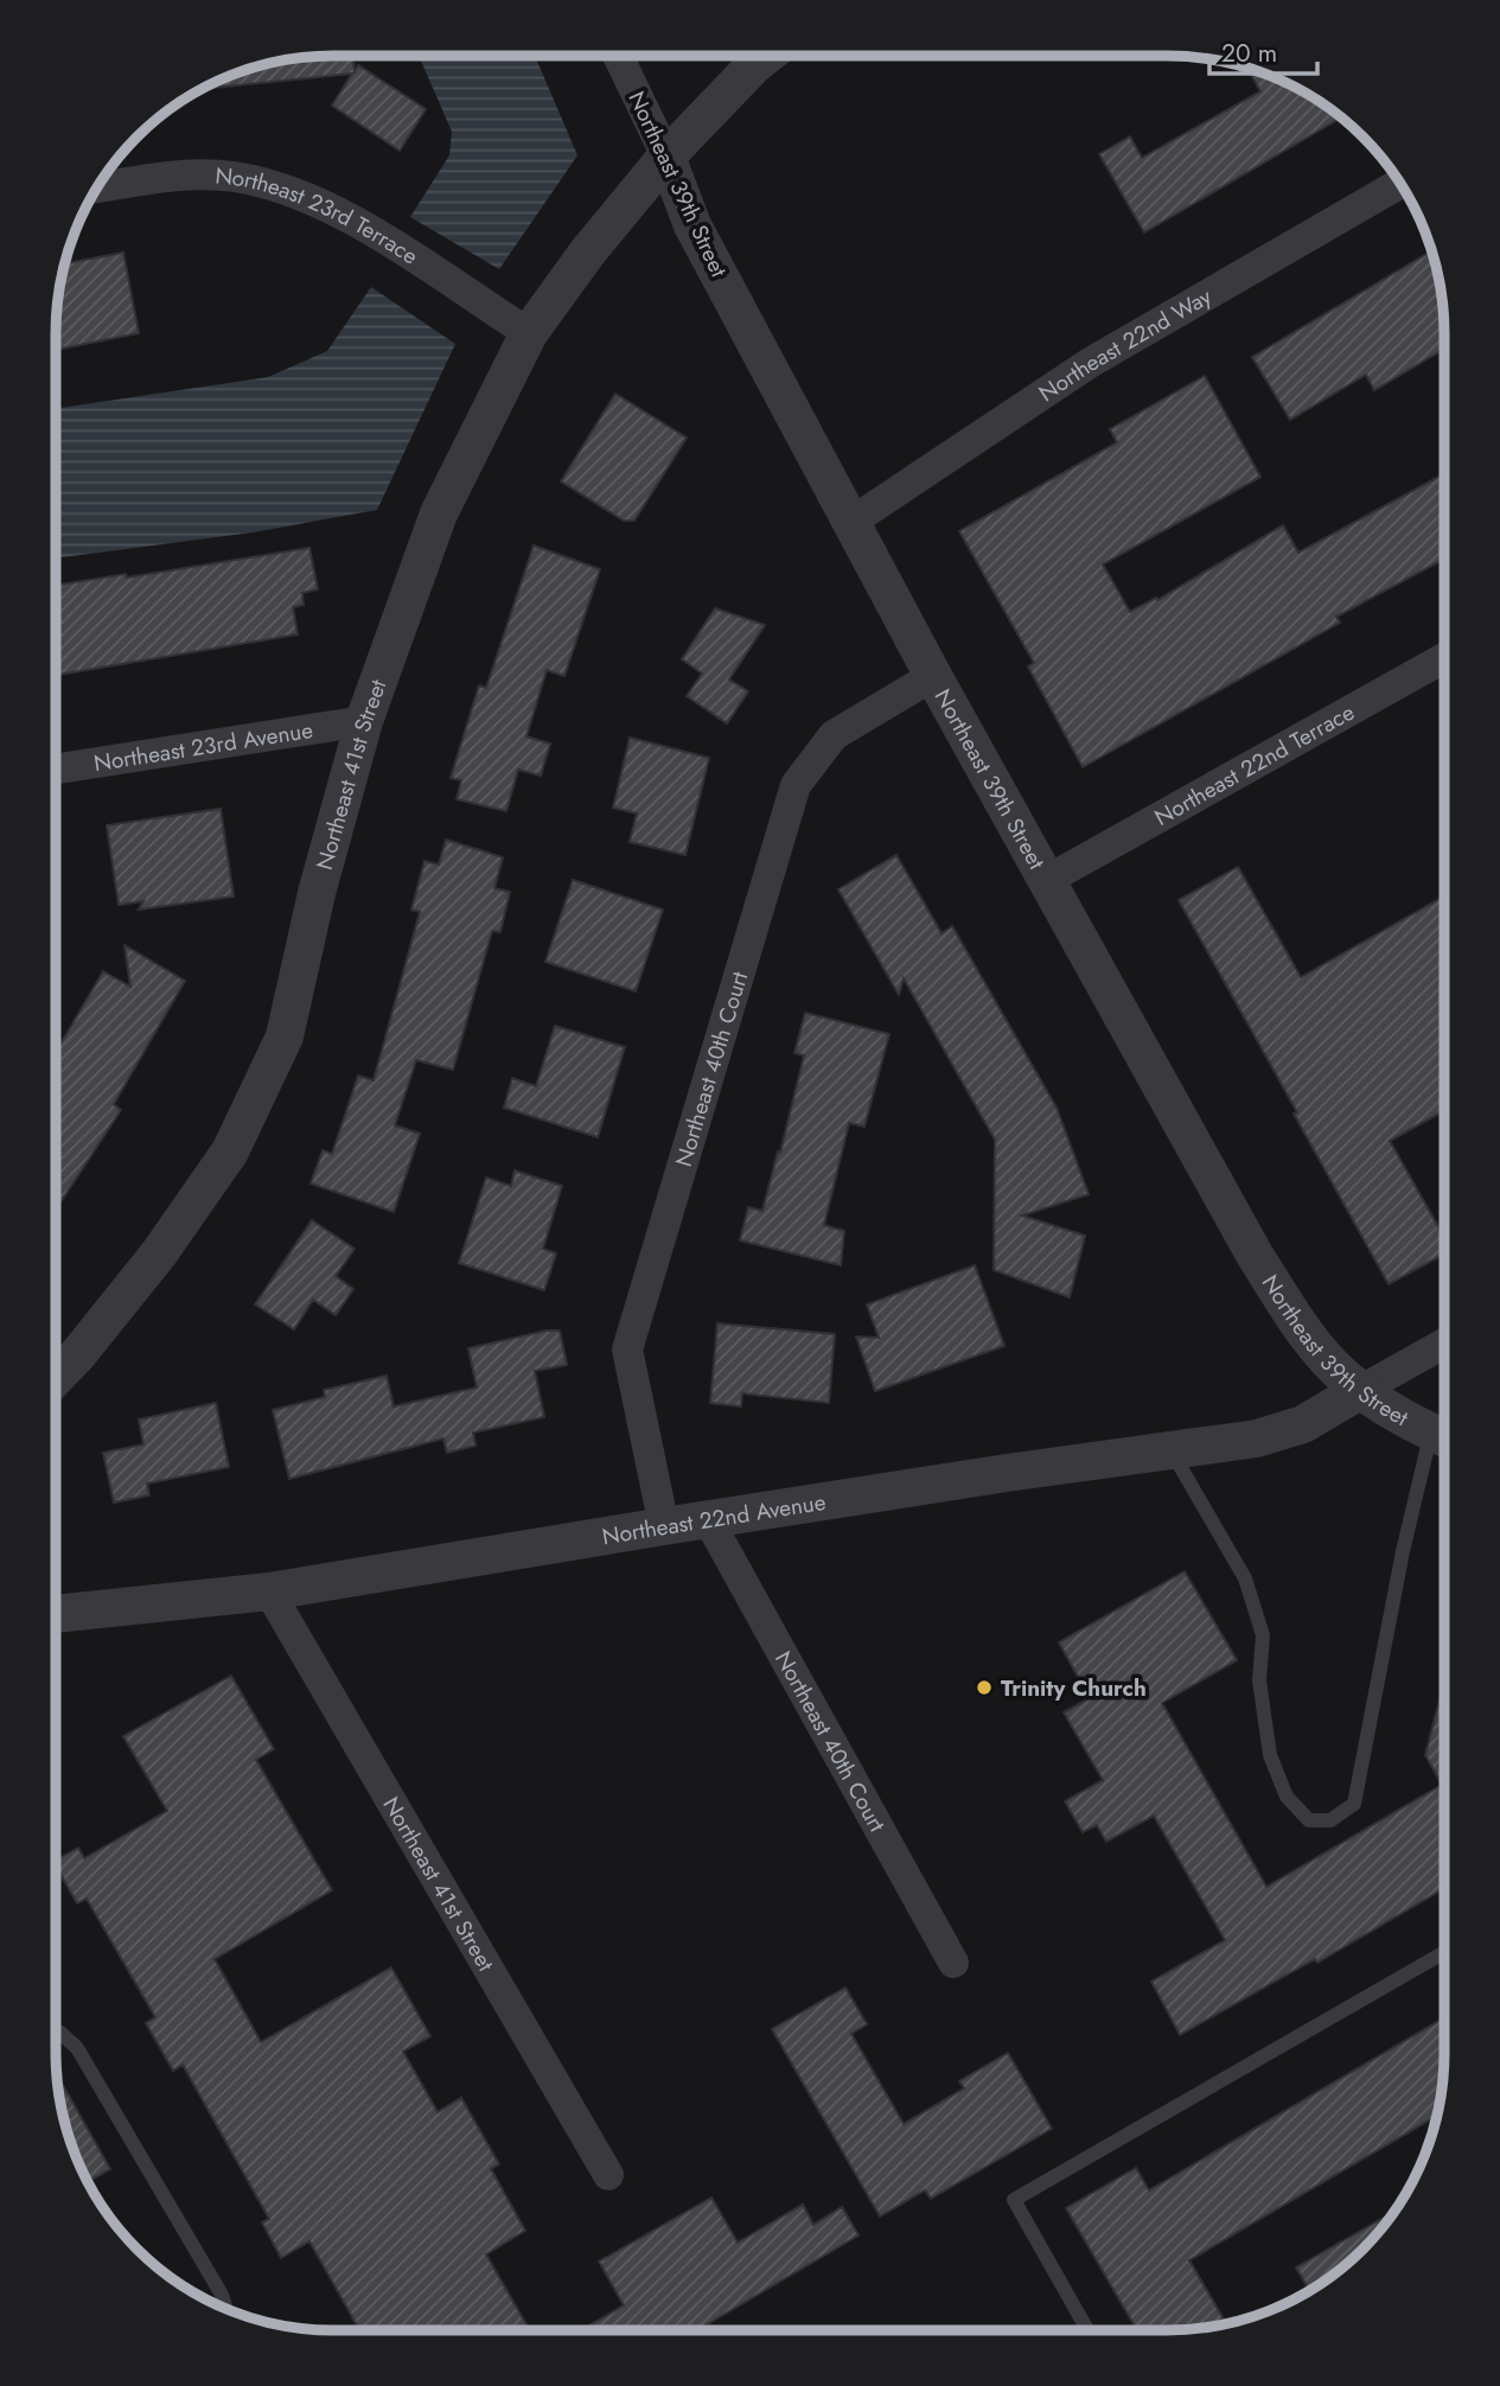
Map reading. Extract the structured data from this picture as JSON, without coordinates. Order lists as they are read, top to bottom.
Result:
{
  "streets": {
    "street": [
      "Northeast 39th Street",
      "Northeast 23rd Terrace",
      "Northeast 22nd Way",
      "Northeast 23rd Avenue",
      "Northeast 22nd Terrace",
      "Northeast 41st Street",
      "Northeast 40th Court",
      "Northeast 22nd Avenue"
    ]
  },
  "crossings": [
    ["Northeast 39th Street", "Northeast 22nd Way"],
    ["Northeast 39th Street", "Northeast 22nd Terrace"],
    ["Northeast 39th Street", "Northeast 41st Street"],
    ["Northeast 39th Street", "Northeast 40th Court"],
    ["Northeast 39th Street", "Northeast 22nd Avenue"],
    ["Northeast 23rd Terrace", "Northeast 41st Street"],
    ["Northeast 23rd Avenue", "Northeast 41st Street"],
    ["Northeast 41st Street", "Northeast 22nd Avenue"],
    ["Northeast 40th Court", "Northeast 22nd Avenue"]
  ],
  "places": ["Trinity Church"],
  "scale_bar": "20 m"
}
